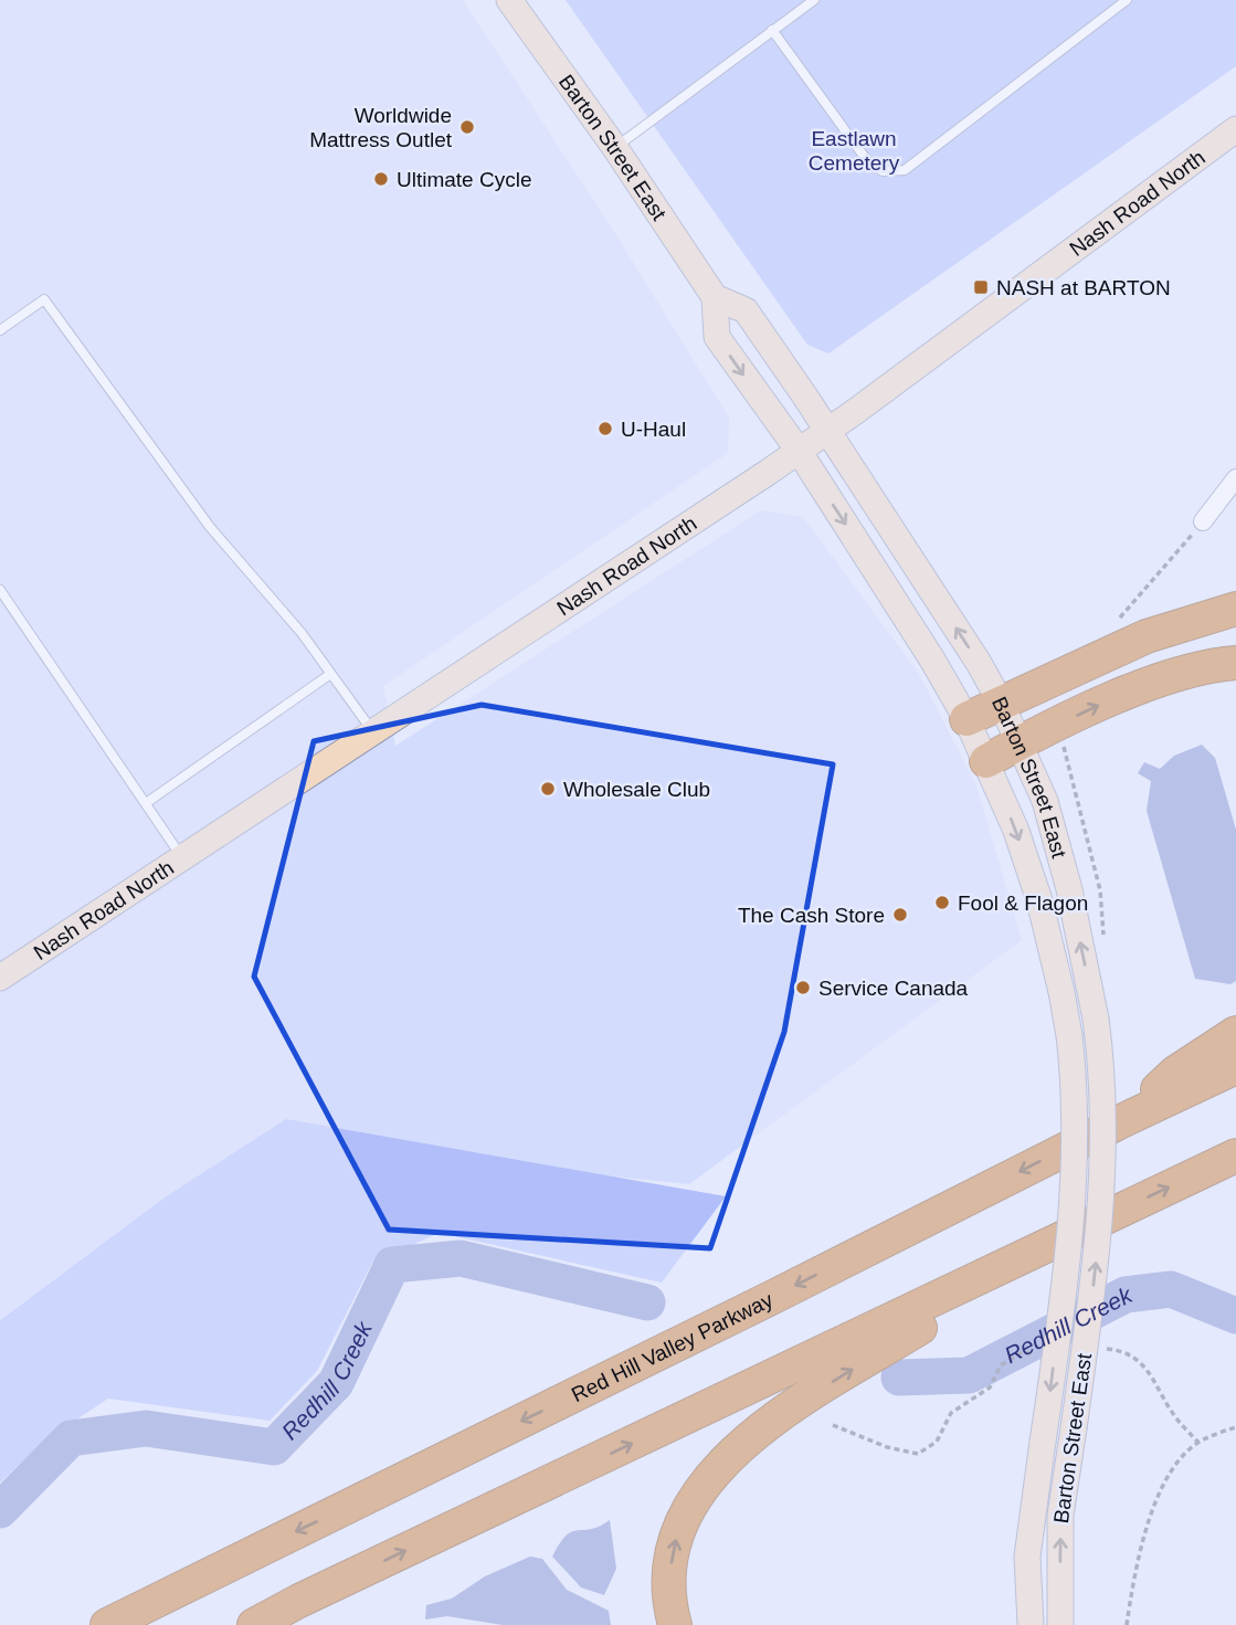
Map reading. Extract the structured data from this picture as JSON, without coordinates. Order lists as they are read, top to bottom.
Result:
{
  "streets": {
    "highway": ["Red Hill Valley Parkway"],
    "main road": ["Barton Street East", "Nash Road North"]
  },
  "crossings": [
    ["Barton Street East", "Nash Road North"]
  ],
  "water": ["Redhill Creek"],
  "parks": ["Eastlawn Cemetery"],
  "places": {
    "other": [
      "Worldwide Mattress Outlet",
      "Ultimate Cycle",
      "U-Haul",
      "Wholesale Club",
      "Fool & Flagon",
      "The Cash Store",
      "Service Canada"
    ],
    "transit": ["NASH at BARTON"]
  }
}
